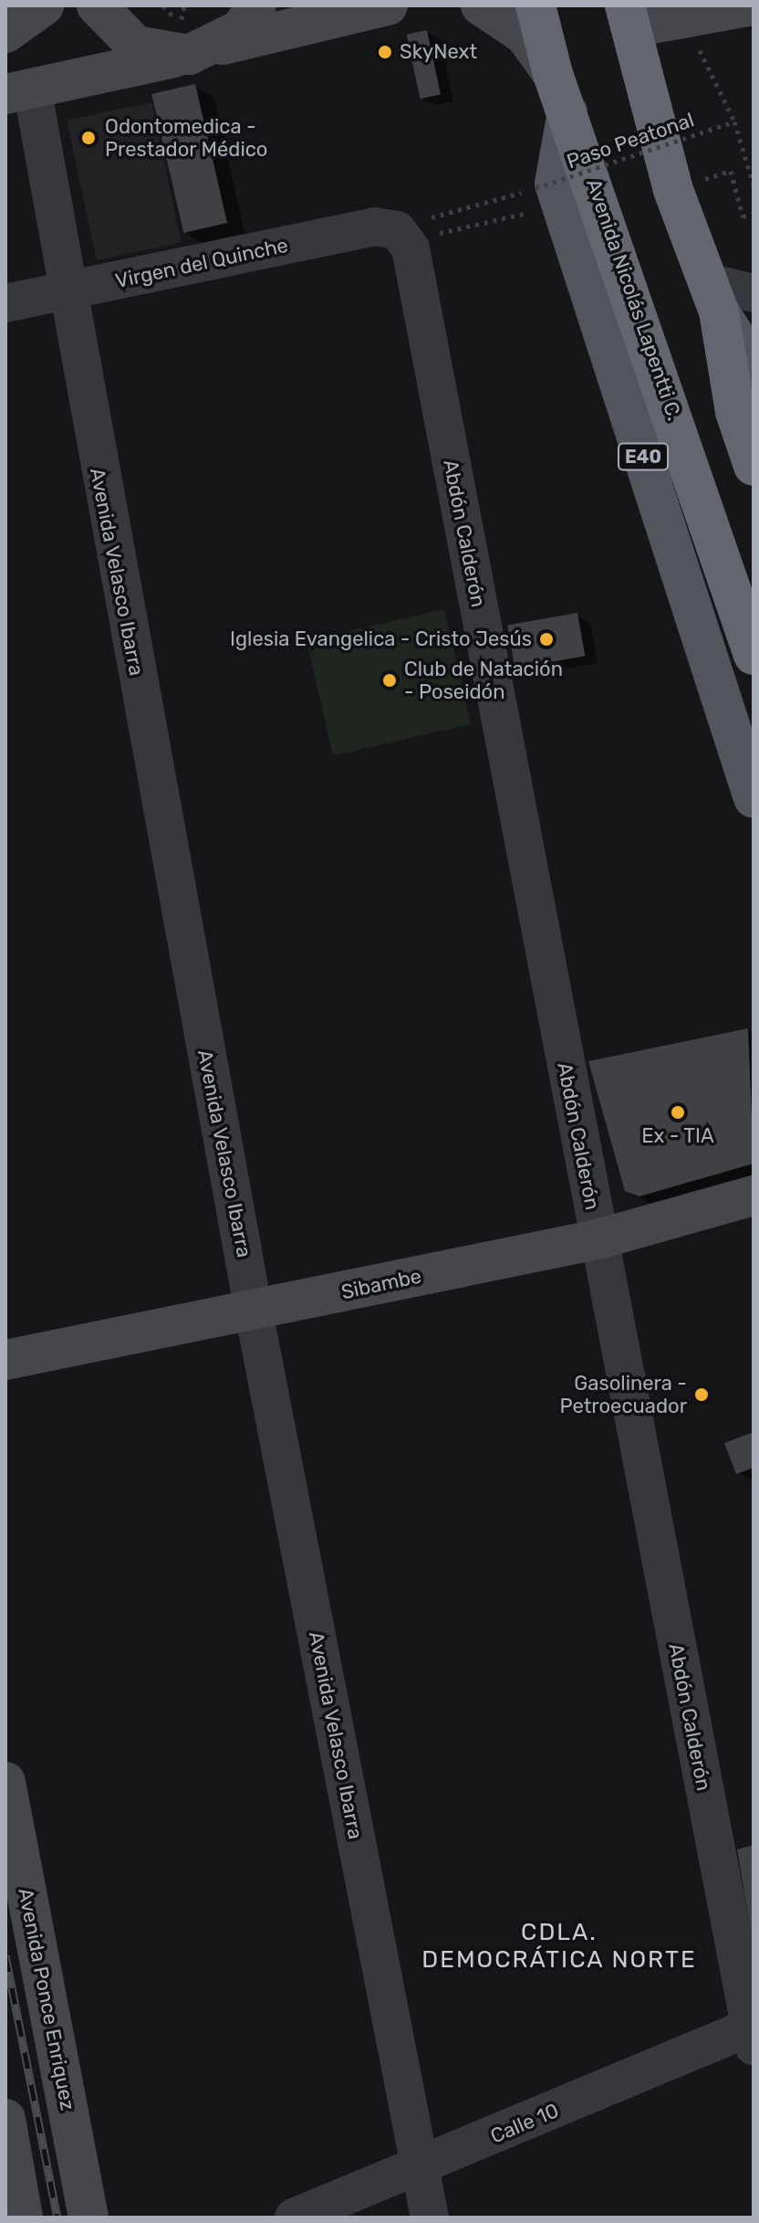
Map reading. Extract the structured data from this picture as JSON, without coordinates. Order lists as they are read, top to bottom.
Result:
{
  "streets": {
    "highway": ["Avenida Nicolás Lapentti C.", "E40"],
    "street": [
      "Virgen del Quinche",
      "Abdón Calderón",
      "Avenida Velasco Ibarra",
      "Sibambe",
      "Avenida Ponce Enriquez",
      "Calle 10"
    ],
    "path": ["Paso Peatonal"]
  },
  "crossings": [
    ["Paso Peatonal", "Virgen del Quinche"],
    ["Paso Peatonal", "Abdón Calderón"],
    ["Virgen del Quinche", "Abdón Calderón"],
    ["Virgen del Quinche", "Avenida Velasco Ibarra"],
    ["Abdón Calderón", "Sibambe"],
    ["Abdón Calderón", "Calle 10"],
    ["Avenida Velasco Ibarra", "Sibambe"],
    ["Avenida Velasco Ibarra", "Calle 10"]
  ],
  "districts": ["CDLA. DEMOCRÁTICA NORTE"],
  "places": [
    "SkyNext",
    "Odontomedica - Prestador Médico",
    "Iglesia Evangelica - Cristo Jesús",
    "Club de Natación - Poseidón",
    "Ex - TIA",
    "Gasolinera - Petroecuador"
  ]
}
